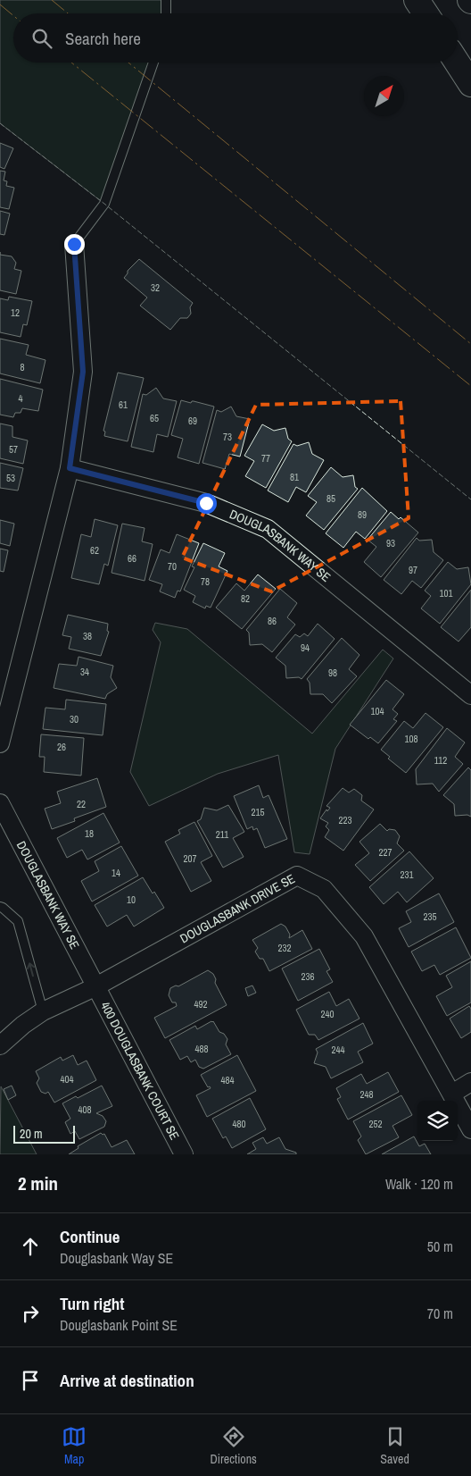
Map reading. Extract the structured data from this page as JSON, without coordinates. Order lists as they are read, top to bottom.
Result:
{
  "streets": {
    "street": ["DOUGLASBANK WAY SE", "DOUGLASBANK DRIVE SE", "400 DOUGLASBANK COURT SE"]
  },
  "crossings": [
    ["DOUGLASBANK WAY SE", "DOUGLASBANK DRIVE SE"],
    ["DOUGLASBANK WAY SE", "400 DOUGLASBANK COURT SE"],
    ["DOUGLASBANK DRIVE SE", "400 DOUGLASBANK COURT SE"]
  ],
  "house_numbers": [
    "32",
    "12",
    "8",
    "4",
    "61",
    "65",
    "69",
    "73",
    "57",
    "77",
    "81",
    "53",
    "85",
    "89",
    "93",
    "62",
    "66",
    "70",
    "97",
    "78",
    "101",
    "82",
    "86",
    "38",
    "94",
    "34",
    "98",
    "104",
    "30",
    "108",
    "26",
    "112",
    "22",
    "215",
    "223",
    "18",
    "211",
    "227",
    "207",
    "14",
    "231",
    "10",
    "235",
    "232",
    "236",
    "492",
    "240",
    "488",
    "244",
    "404",
    "484",
    "248",
    "408",
    "480",
    "252"
  ],
  "scale_bar": "20 m",
  "north": "top right",
  "page": {
    "search": "Search here",
    "scale": "20 m",
    "heading": ["2 min", "Walk · 120 m"],
    "list": [
      ["Continue", "Douglasbank Way SE", "50 m"],
      ["Turn right", "Douglasbank Point SE", "70 m"],
      "Arrive at destination"
    ],
    "nav": ["Map", "Directions", "Saved"]
  }
}
